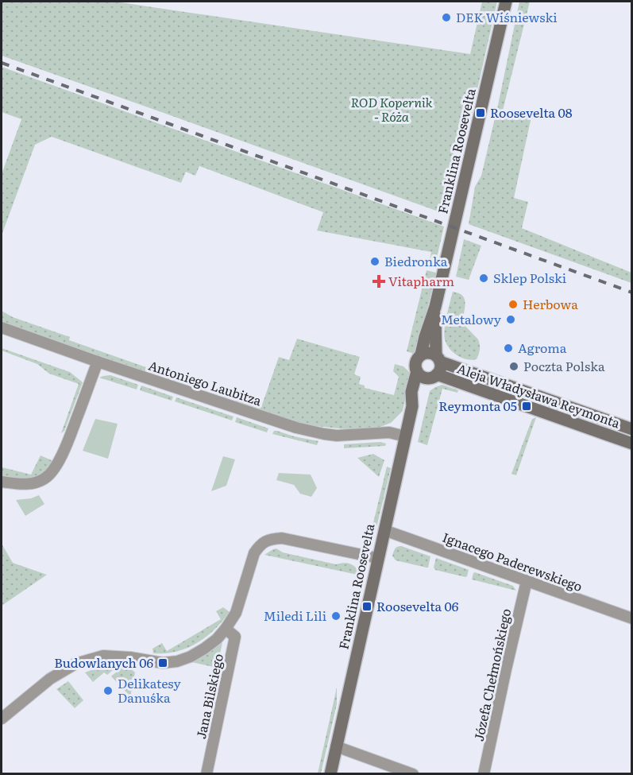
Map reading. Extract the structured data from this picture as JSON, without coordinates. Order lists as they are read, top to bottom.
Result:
{
  "streets": {
    "street": [
      "Franklina Roosevelta",
      "Antoniego Laubitza",
      "Aleja Władysława Reymonta",
      "Ignacego Paderewskiego",
      "Józefa Chełmońskiego",
      "Jana Bilskiego"
    ]
  },
  "crossings": [
    ["Franklina Roosevelta", "Antoniego Laubitza"],
    ["Franklina Roosevelta", "Aleja Władysława Reymonta"],
    ["Franklina Roosevelta", "Ignacego Paderewskiego"],
    ["Ignacego Paderewskiego", "Józefa Chełmońskiego"]
  ],
  "parks": ["ROD Kopernik - Róża"],
  "places": {
    "other": [
      "DEK Wiśniewski",
      "Biedronka",
      "Sklep Polski",
      "Herbowa",
      "Metalowy",
      "Agroma",
      "Poczta Polska",
      "Miledi Lili",
      "Delikatesy Danuśka"
    ],
    "transit": [
      "Roosevelta 08",
      "Reymonta 05",
      "Roosevelta 06",
      "Budowlanych 06"
    ],
    "health": ["Vitapharm"]
  }
}
